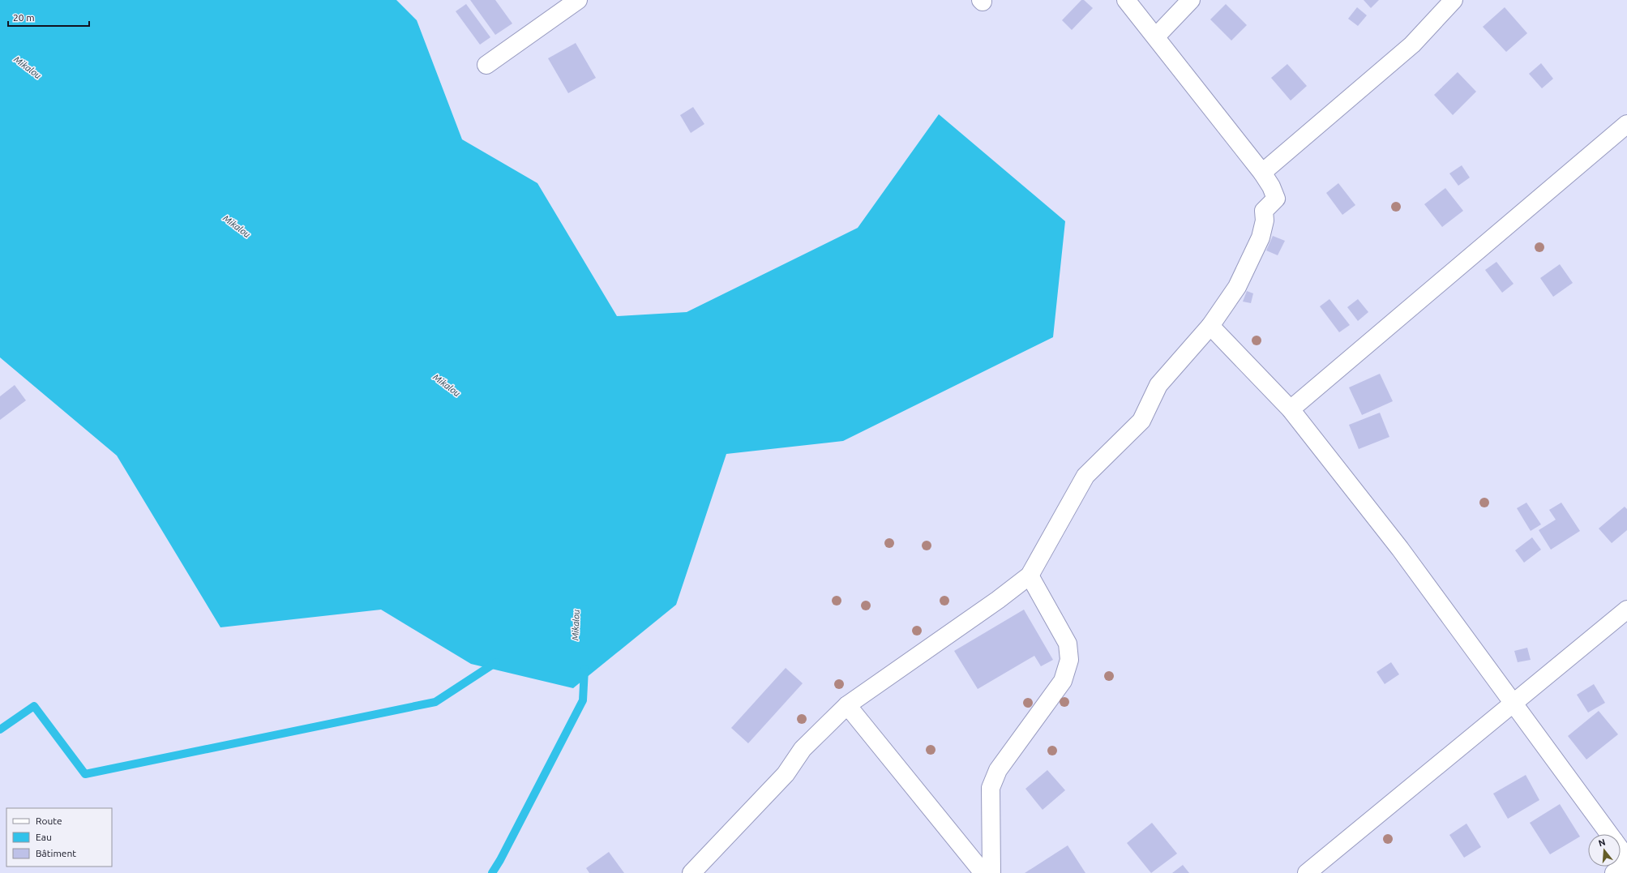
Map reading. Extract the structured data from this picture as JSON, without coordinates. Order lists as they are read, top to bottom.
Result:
{
  "water": ["Mikalou"],
  "legend": ["Route", "Eau", "Bâtiment"],
  "scale_bar": "20 m",
  "north": "top"
}
